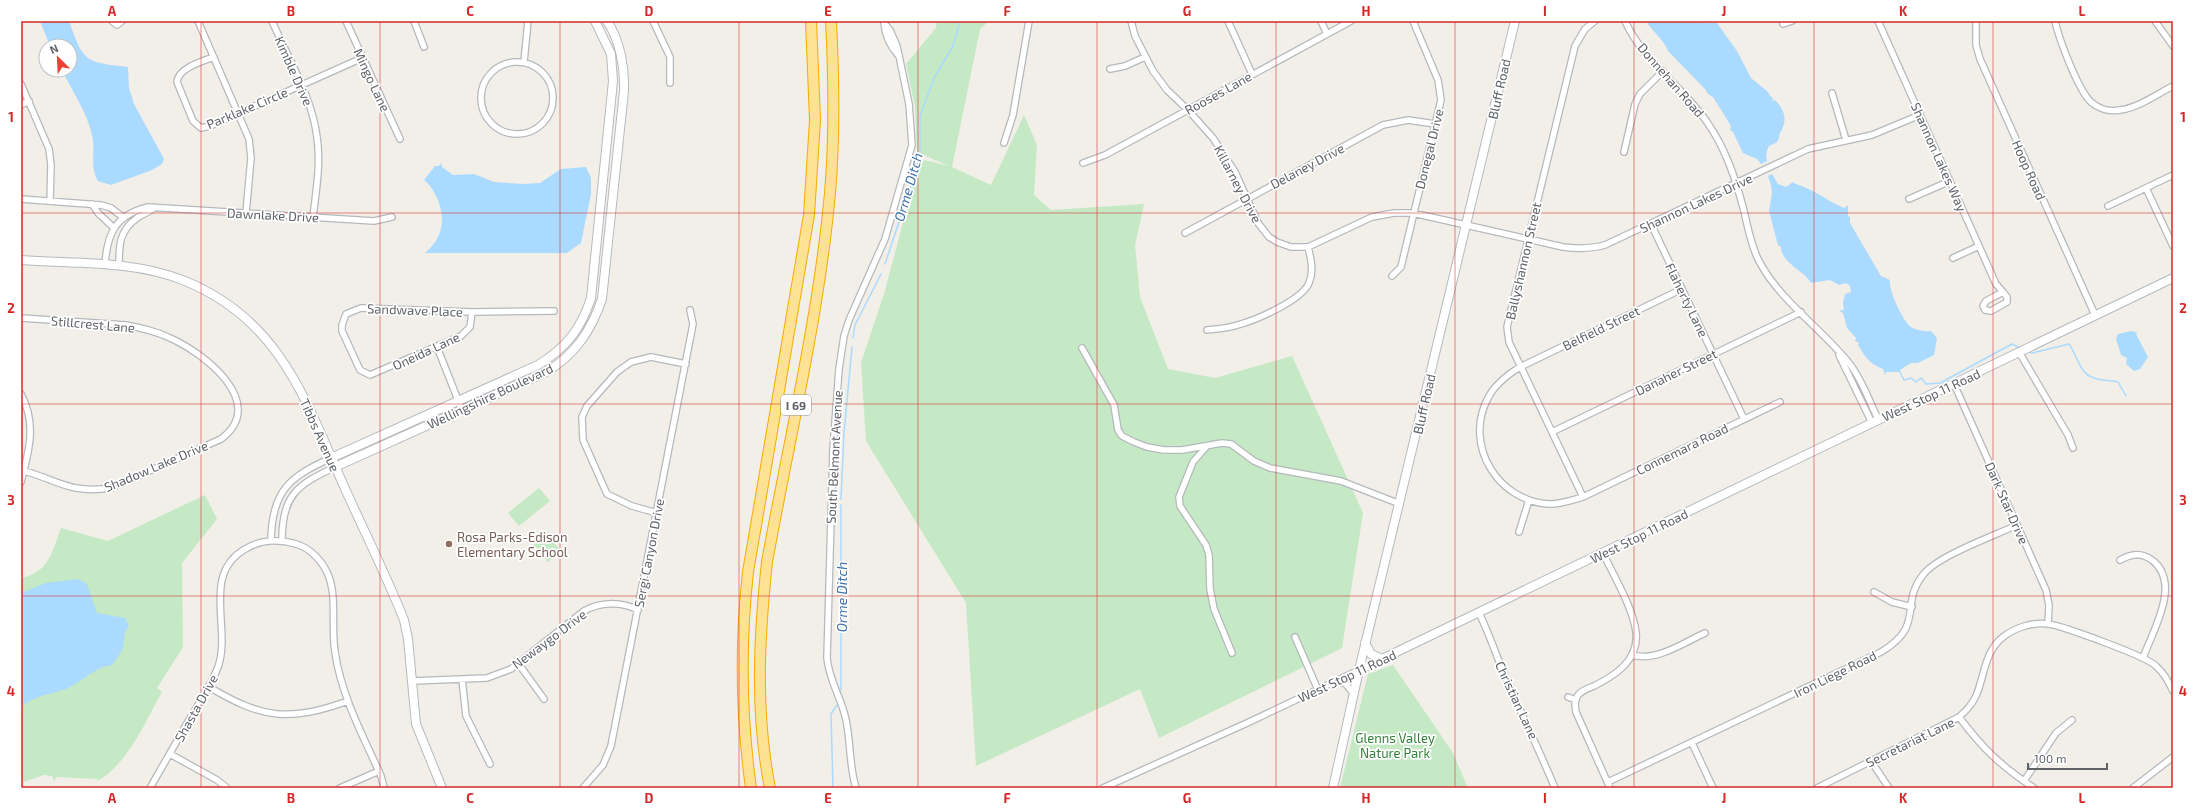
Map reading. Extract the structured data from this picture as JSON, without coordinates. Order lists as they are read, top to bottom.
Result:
{
  "streets": {
    "highway": ["I 69"],
    "street": [
      "Kimble Drive",
      "Mingo Lane",
      "Donnehan Road",
      "Bluff Road",
      "Rooses Lane",
      "Parklake Circle",
      "Donegal Drive",
      "Shannon Lakes Way",
      "Delaney Drive",
      "Hoop Road",
      "Killarney Drive",
      "Shannon Lakes Drive",
      "Dawnlake Drive",
      "Ballyshannon Street",
      "Flaherty Lane",
      "Sandwave Place",
      "Stillcrest Lane",
      "Belfield Street",
      "Oneida Lane",
      "Danaher Street",
      "West Stop 11 Road",
      "Wellingshire Boulevard",
      "Tibbs Avenue",
      "Connemara Road",
      "South Belmont Avenue",
      "Shadow Lake Drive",
      "Dark Star Drive",
      "Sergi Canyon Drive",
      "Newaygo Drive",
      "Iron Liege Road",
      "Christian Lane",
      "Shasta Drive",
      "Secretariat Lane"
    ]
  },
  "crossings": [
    ["Kimble Drive", "Parklake Circle"],
    ["Kimble Drive", "Dawnlake Drive"],
    ["Mingo Lane", "Parklake Circle"],
    ["Donnehan Road", "Shannon Lakes Drive"],
    ["Donnehan Road", "Danaher Street"],
    ["Donnehan Road", "West Stop 11 Road"],
    ["Bluff Road", "Killarney Drive"],
    ["Bluff Road", "Shannon Lakes Drive"],
    ["Bluff Road", "West Stop 11 Road"],
    ["Rooses Lane", "Killarney Drive"],
    ["Donegal Drive", "Delaney Drive"],
    ["Donegal Drive", "Killarney Drive"],
    ["Shannon Lakes Way", "Shannon Lakes Drive"],
    ["Delaney Drive", "Killarney Drive"],
    ["Hoop Road", "West Stop 11 Road"],
    ["Killarney Drive", "Shannon Lakes Drive"],
    ["Shannon Lakes Drive", "Ballyshannon Street"],
    ["Shannon Lakes Drive", "Flaherty Lane"],
    ["Dawnlake Drive", "Tibbs Avenue"],
    ["Ballyshannon Street", "Belfield Street"],
    ["Ballyshannon Street", "Danaher Street"],
    ["Ballyshannon Street", "Connemara Road"],
    ["Flaherty Lane", "Belfield Street"],
    ["Flaherty Lane", "Danaher Street"],
    ["Flaherty Lane", "Connemara Road"],
    ["Sandwave Place", "Oneida Lane"],
    ["Stillcrest Lane", "Shadow Lake Drive"],
    ["Belfield Street", "Connemara Road"],
    ["West Stop 11 Road", "Dark Star Drive"],
    ["West Stop 11 Road", "Christian Lane"],
    ["Wellingshire Boulevard", "Tibbs Avenue"],
    ["Wellingshire Boulevard", "Shasta Drive"],
    ["Tibbs Avenue", "Newaygo Drive"],
    ["Dark Star Drive", "Iron Liege Road"],
    ["Dark Star Drive", "Secretariat Lane"],
    ["Sergi Canyon Drive", "Newaygo Drive"]
  ],
  "water": ["Orme Ditch"],
  "parks": ["Glenns Valley Nature Park"],
  "places": ["Rosa Parks-Edison Elementary School"],
  "scale_bar": "100 m",
  "north": "top left",
  "grid": {
    "columns": [
      "A",
      "B",
      "C",
      "D",
      "E",
      "F",
      "G",
      "H",
      "I",
      "J",
      "K",
      "L"
    ],
    "rows": [
      "1",
      "2",
      "3",
      "4"
    ]
  }
}
